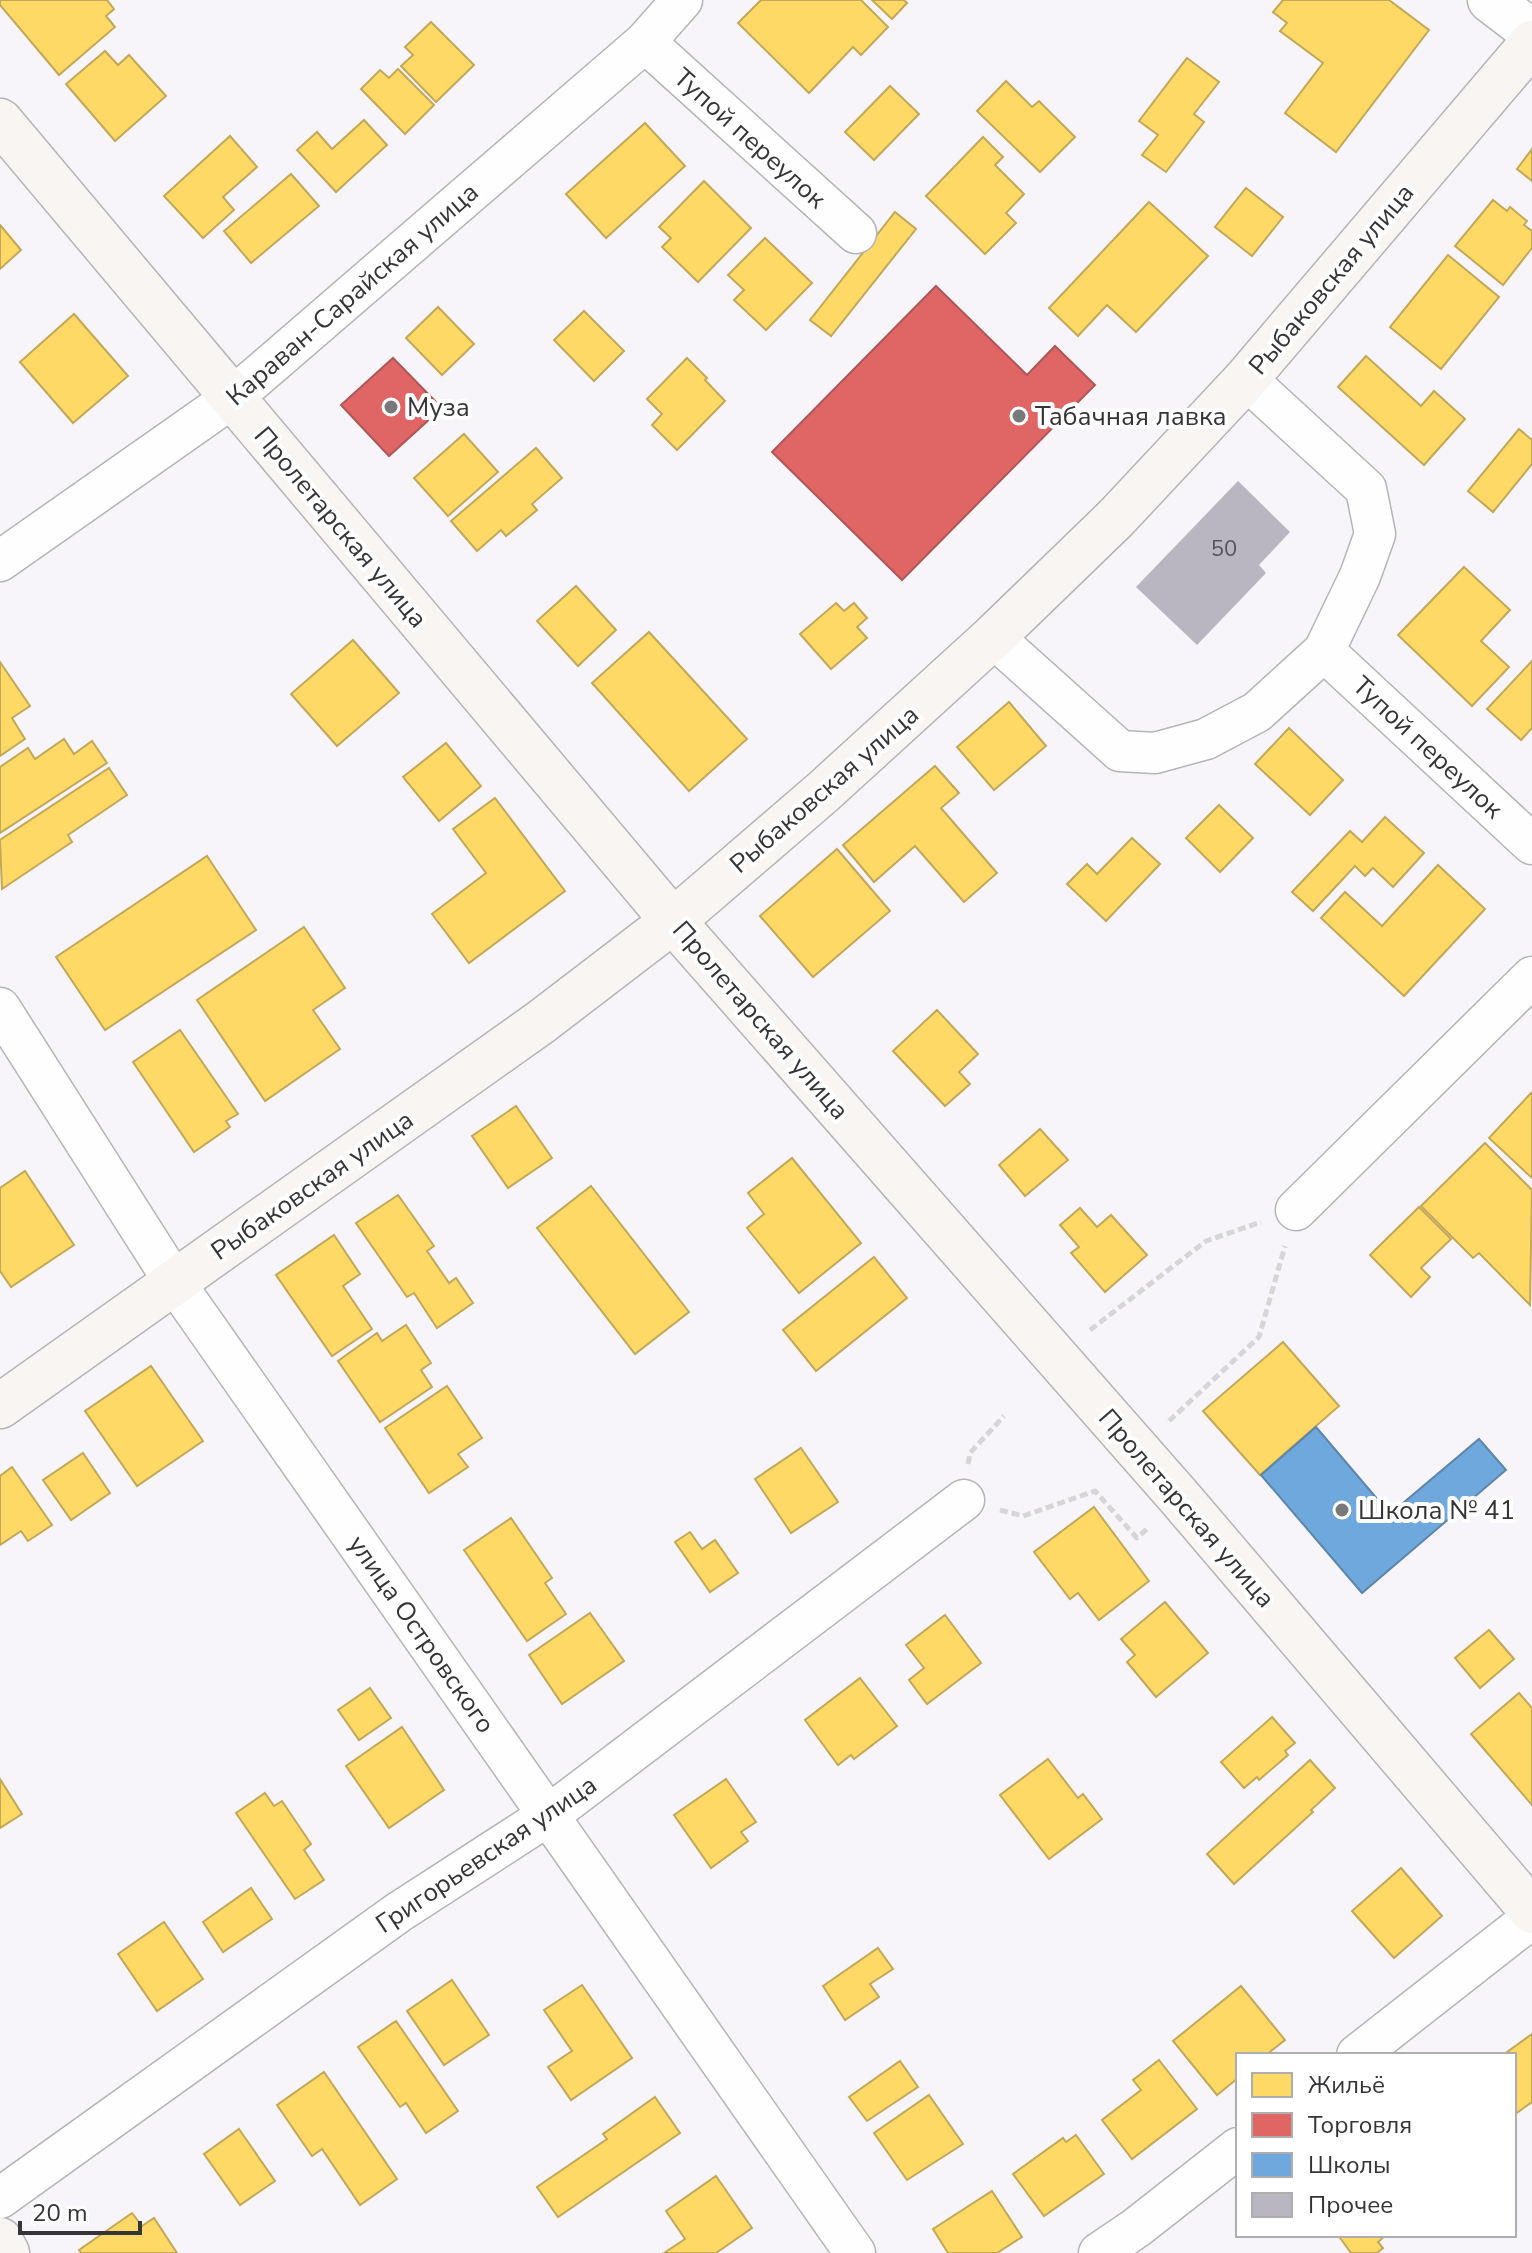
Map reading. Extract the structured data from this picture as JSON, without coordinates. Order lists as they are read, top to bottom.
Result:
{
  "streets": {
    "main road": ["Рыбаковская улица", "Пролетарская улица"],
    "street": [
      "Тупой переулок",
      "Караван-Сарайская улица",
      "улица Островского",
      "Григорьевская улица"
    ]
  },
  "crossings": [
    ["Тупой переулок", "Караван-Сарайская улица"],
    ["Рыбаковская улица", "Пролетарская улица"],
    ["Рыбаковская улица", "улица Островского"],
    ["Караван-Сарайская улица", "Пролетарская улица"],
    ["улица Островского", "Григорьевская улица"]
  ],
  "places": ["Муза", "Табачная лавка", "Школа № 41"],
  "house_numbers": ["50"],
  "legend": [
    "Жильё",
    "Торговля",
    "Школы",
    "Прочее"
  ],
  "scale_bar": "20 m"
}
